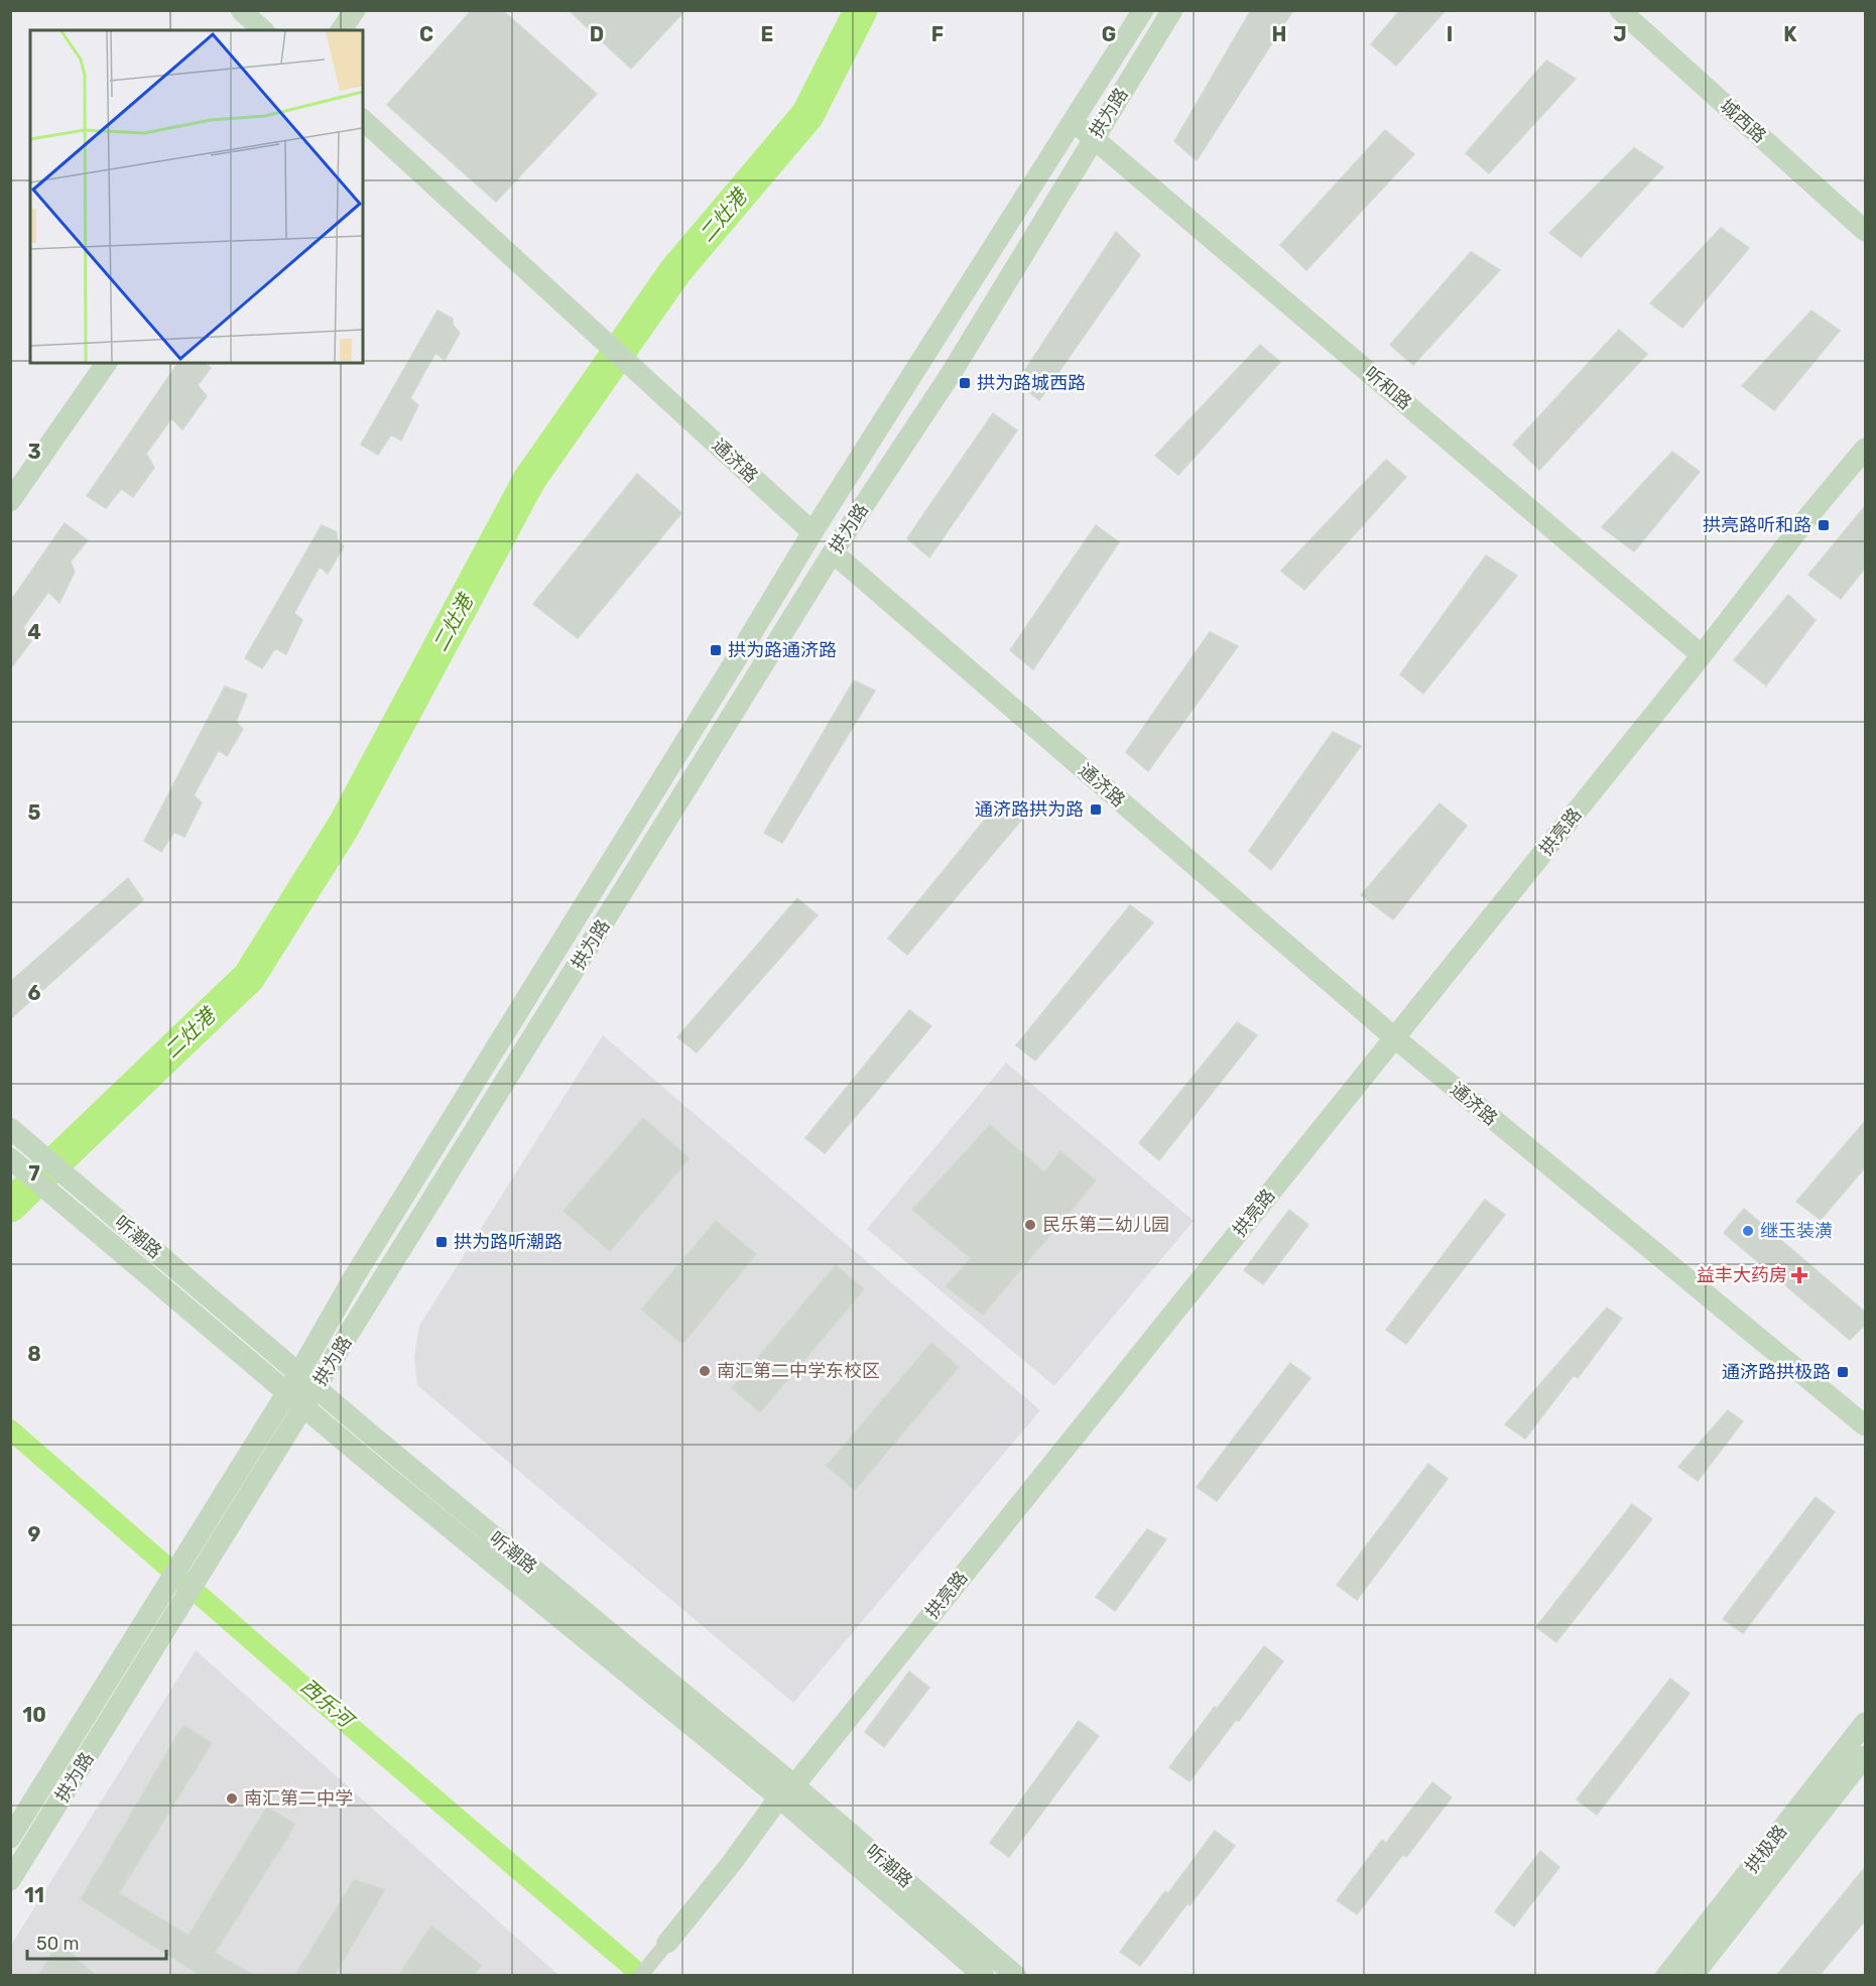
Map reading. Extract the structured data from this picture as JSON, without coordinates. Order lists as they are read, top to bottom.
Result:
{
  "streets": {
    "main road": [
      "拱为路",
      "城西路",
      "听和路",
      "通济路",
      "拱亮路",
      "听潮路",
      "拱极路"
    ]
  },
  "crossings": [
    ["拱为路", "听和路"],
    ["拱为路", "通济路"],
    ["拱为路", "听潮路"],
    ["听和路", "拱亮路"],
    ["通济路", "拱亮路"],
    ["拱亮路", "听潮路"]
  ],
  "water": ["二灶港", "西乐河"],
  "places": {
    "transit": [
      "拱为路城西路",
      "拱亮路听和路",
      "拱为路通济路",
      "通济路拱为路",
      "拱为路听潮路",
      "通济路拱极路"
    ],
    "other": [
      "民乐第二幼儿园",
      "继玉装潢",
      "南汇第二中学东校区",
      "南汇第二中学"
    ],
    "health": ["益丰大药房"]
  },
  "scale_bar": "50 m",
  "grid": {
    "columns": [
      "C",
      "D",
      "E",
      "F",
      "G",
      "H",
      "I",
      "J",
      "K"
    ],
    "rows": [
      "3",
      "4",
      "5",
      "6",
      "7",
      "8",
      "9",
      "10",
      "11"
    ]
  }
}
